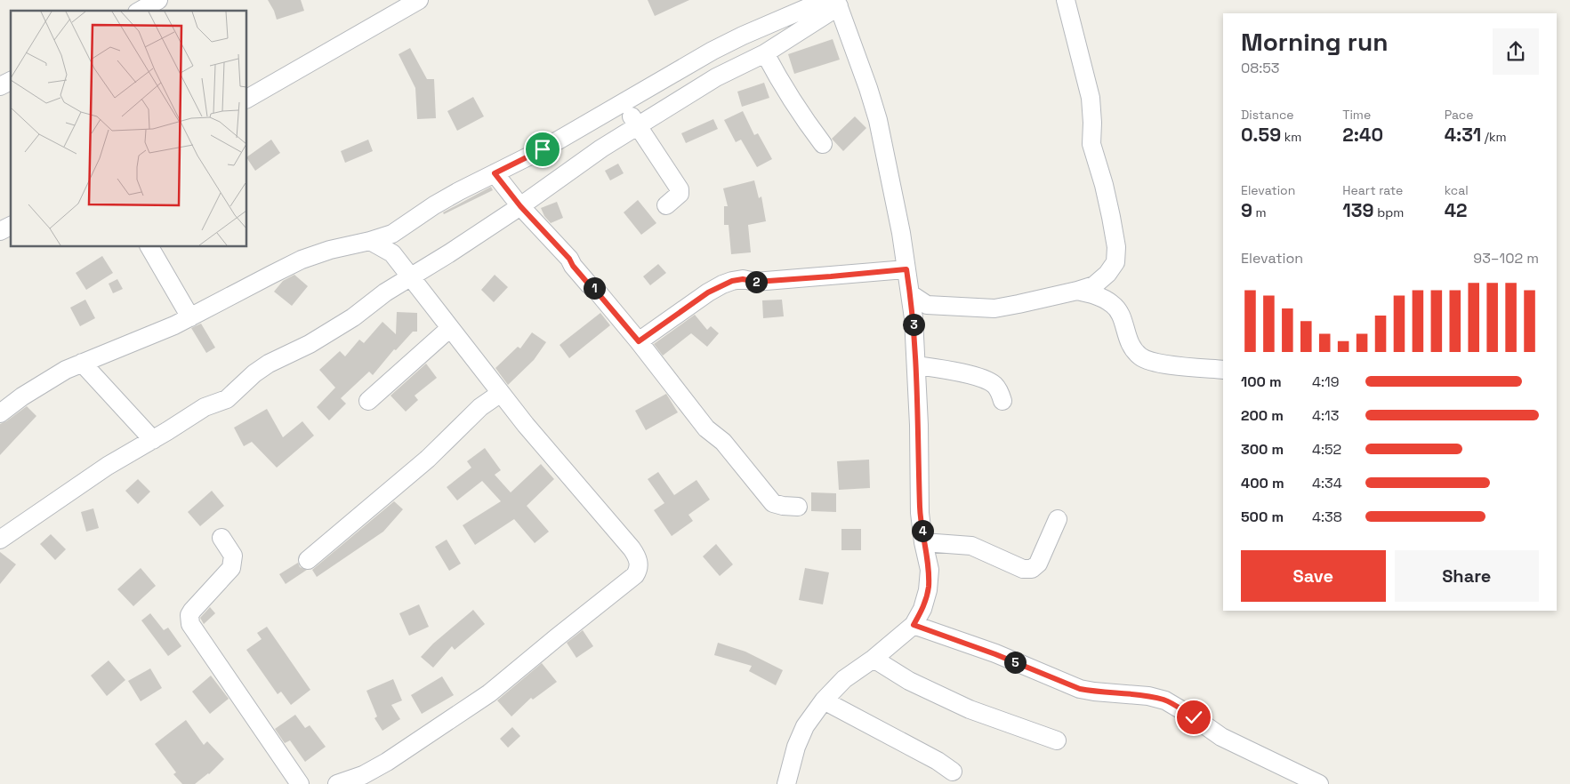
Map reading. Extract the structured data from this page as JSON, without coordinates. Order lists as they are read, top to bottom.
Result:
{
  "page": {
    "heading": ["Morning run", "08:53"],
    "stats": [
      ["Distance", "0.59 km"],
      ["Time", "2:40"],
      ["Pace", "4:31 /km"],
      ["Elevation", "9 m"],
      ["Heart rate", "139 bpm"],
      ["kcal", "42"]
    ],
    "chart": ["Elevation", "93–102 m"],
    "pins": [
      "2",
      "1",
      "3",
      "4",
      "5"
    ],
    "list": [
      {
        "name": "100 m",
        "note": "4:19"
      },
      {
        "name": "200 m",
        "note": "4:13"
      },
      {
        "name": "300 m",
        "note": "4:52"
      },
      {
        "name": "400 m",
        "note": "4:34"
      },
      {
        "name": "500 m",
        "note": "4:38"
      }
    ],
    "buttons": ["Save", "Share"]
  }
}
